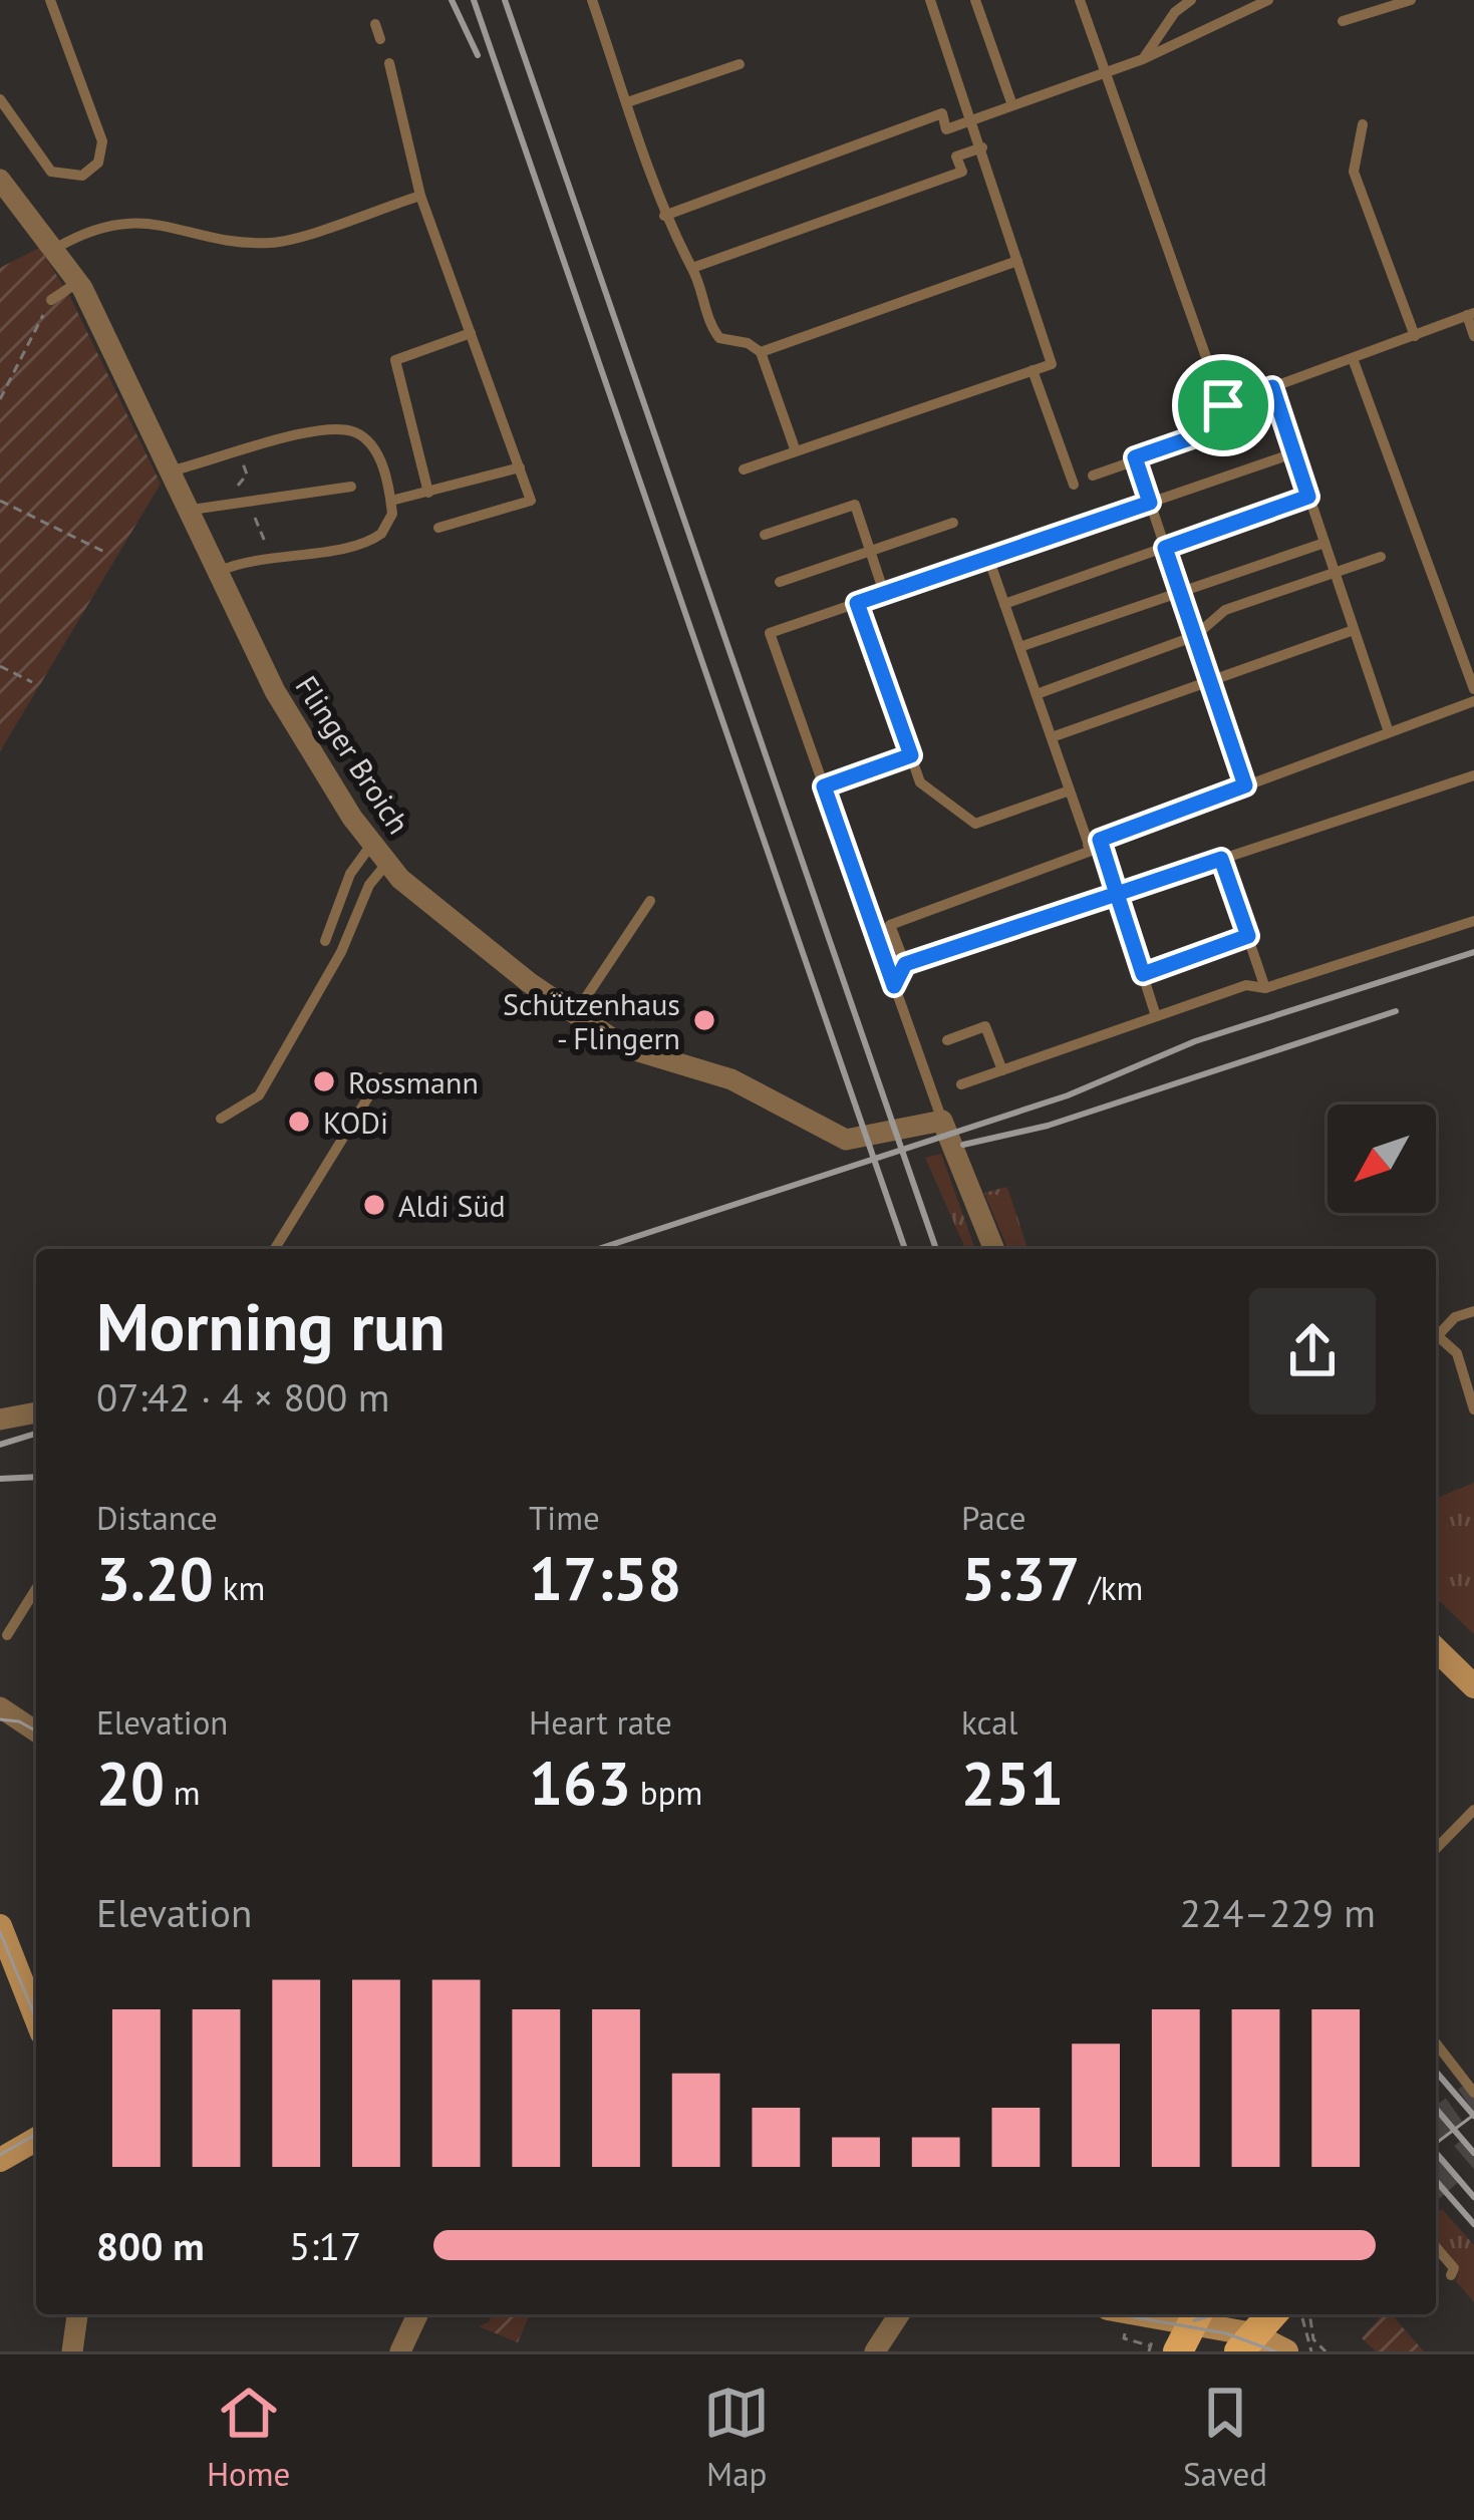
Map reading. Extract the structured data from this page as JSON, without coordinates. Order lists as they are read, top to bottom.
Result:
{
  "streets": {
    "street": ["Flinger Broich"]
  },
  "places": [
    "Schützenhaus - Flingern",
    "Rossmann",
    "KODi",
    "Aldi Süd"
  ],
  "north": "bottom left",
  "page": {
    "heading": ["Morning run", "07:42 · 4 × 800 m"],
    "stats": [
      ["Distance", "3.20 km"],
      ["Time", "17:58"],
      ["Pace", "5:37 /km"],
      ["Elevation", "20 m"],
      ["Heart rate", "163 bpm"],
      ["kcal", "251"]
    ],
    "chart": ["Elevation", "224–229 m"],
    "list": [
      {
        "name": "800 m",
        "note": "5:17"
      }
    ],
    "tabs": ["Home", "Map", "Saved"]
  }
}
